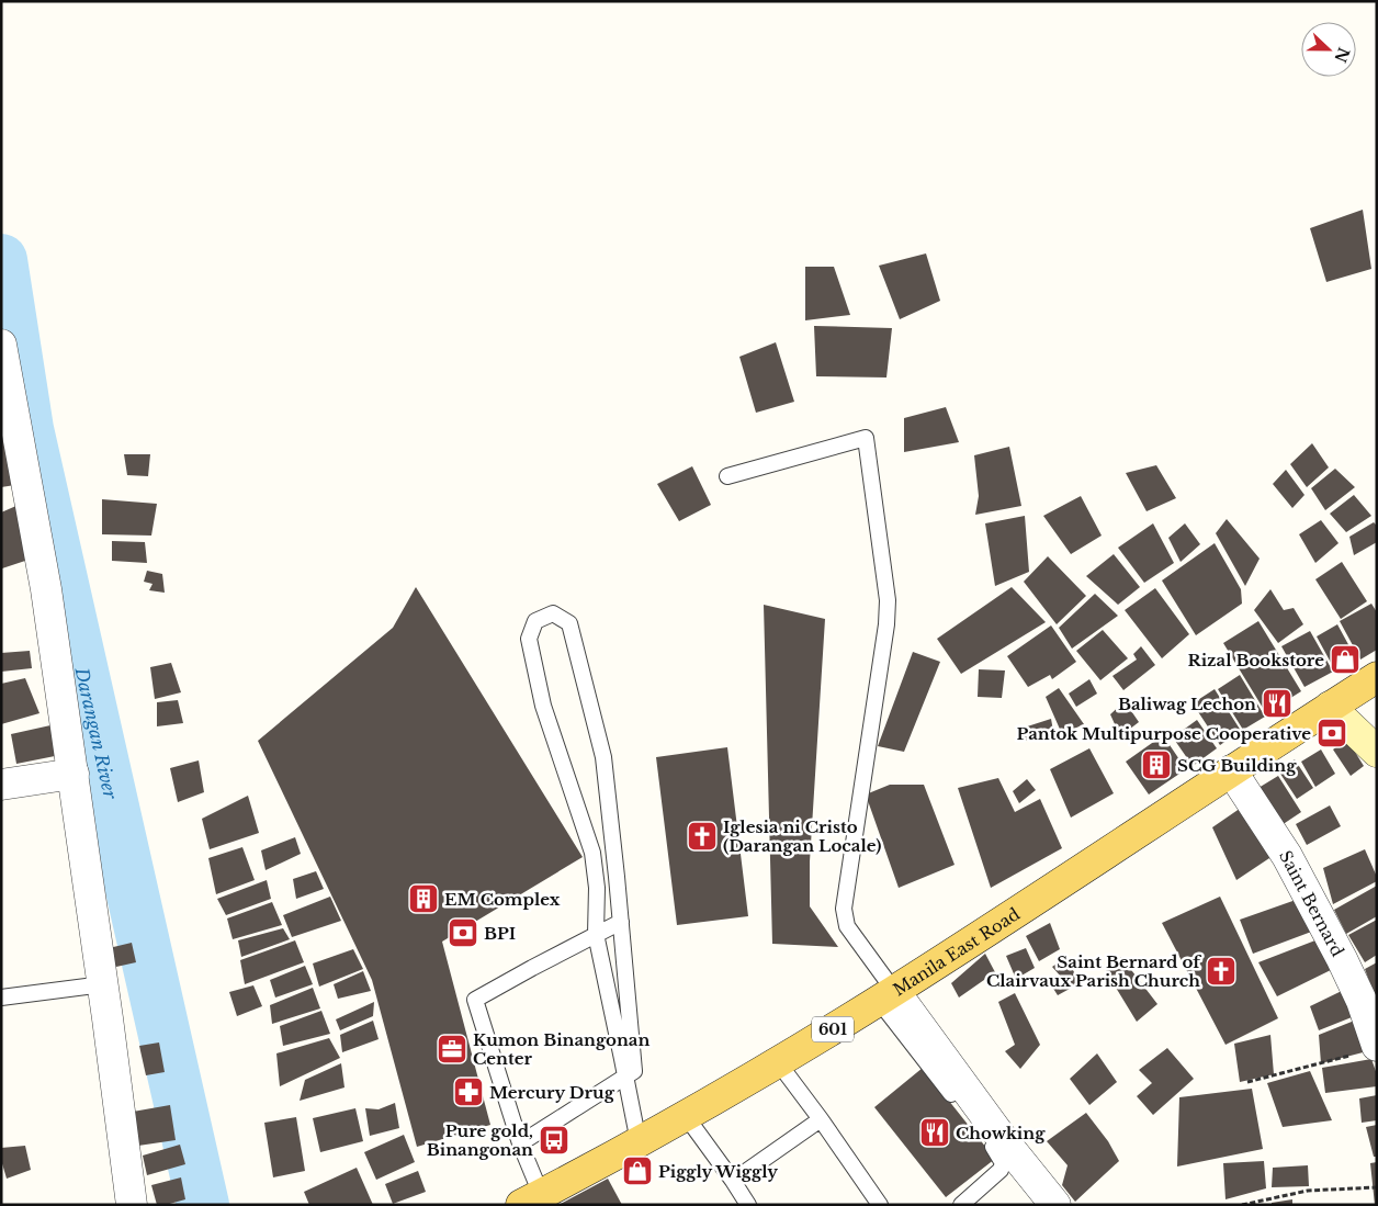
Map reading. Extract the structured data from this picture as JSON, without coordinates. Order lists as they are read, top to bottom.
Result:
{
  "streets": {
    "main road": ["Manila East Road", "601"],
    "street": ["Saint Bernard"]
  },
  "crossings": [
    ["Saint Bernard", "Manila East Road"]
  ],
  "water": ["Darangan River"],
  "places": {
    "shop": ["Rizal Bookstore", "Piggly Wiggly"],
    "restaurant": ["Baliwag Lechon", "Chowking"],
    "bank": ["Pantok Multipurpose Cooperative", "BPI"],
    "building": ["SCG Building", "EM Complex"],
    "church": ["Iglesia ni Cristo (Darangan Locale)", "Saint Bernard of Clairvaux Parish Church"],
    "office": ["Kumon Binangonan Center"],
    "pharmacy": ["Mercury Drug"],
    "bus stop": ["Pure gold, Binangonan"]
  },
  "north": "right"
}
